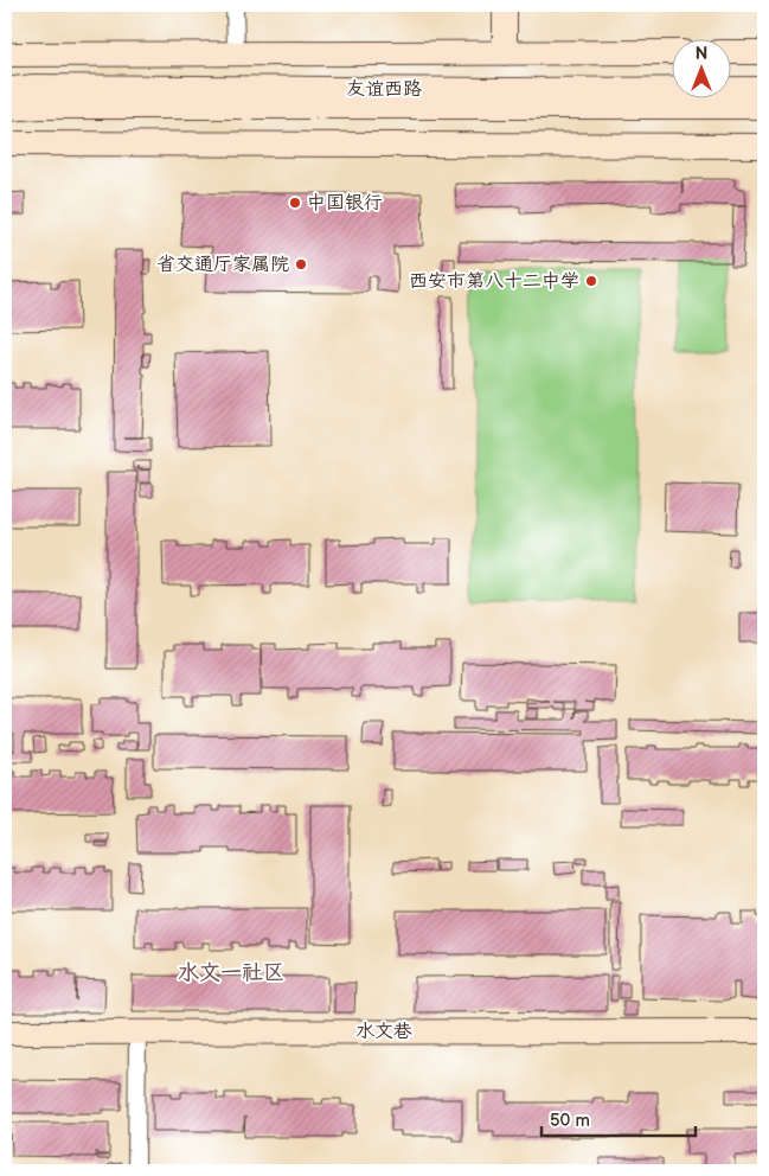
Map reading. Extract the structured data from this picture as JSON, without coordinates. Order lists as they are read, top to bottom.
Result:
{
  "streets": {
    "street": ["友谊西路", "水文巷"]
  },
  "districts": ["水文一社区"],
  "places": ["中国银行", "省交通厅家属院", "西安市第八十二中学"],
  "scale_bar": "50 m",
  "north": "top"
}
